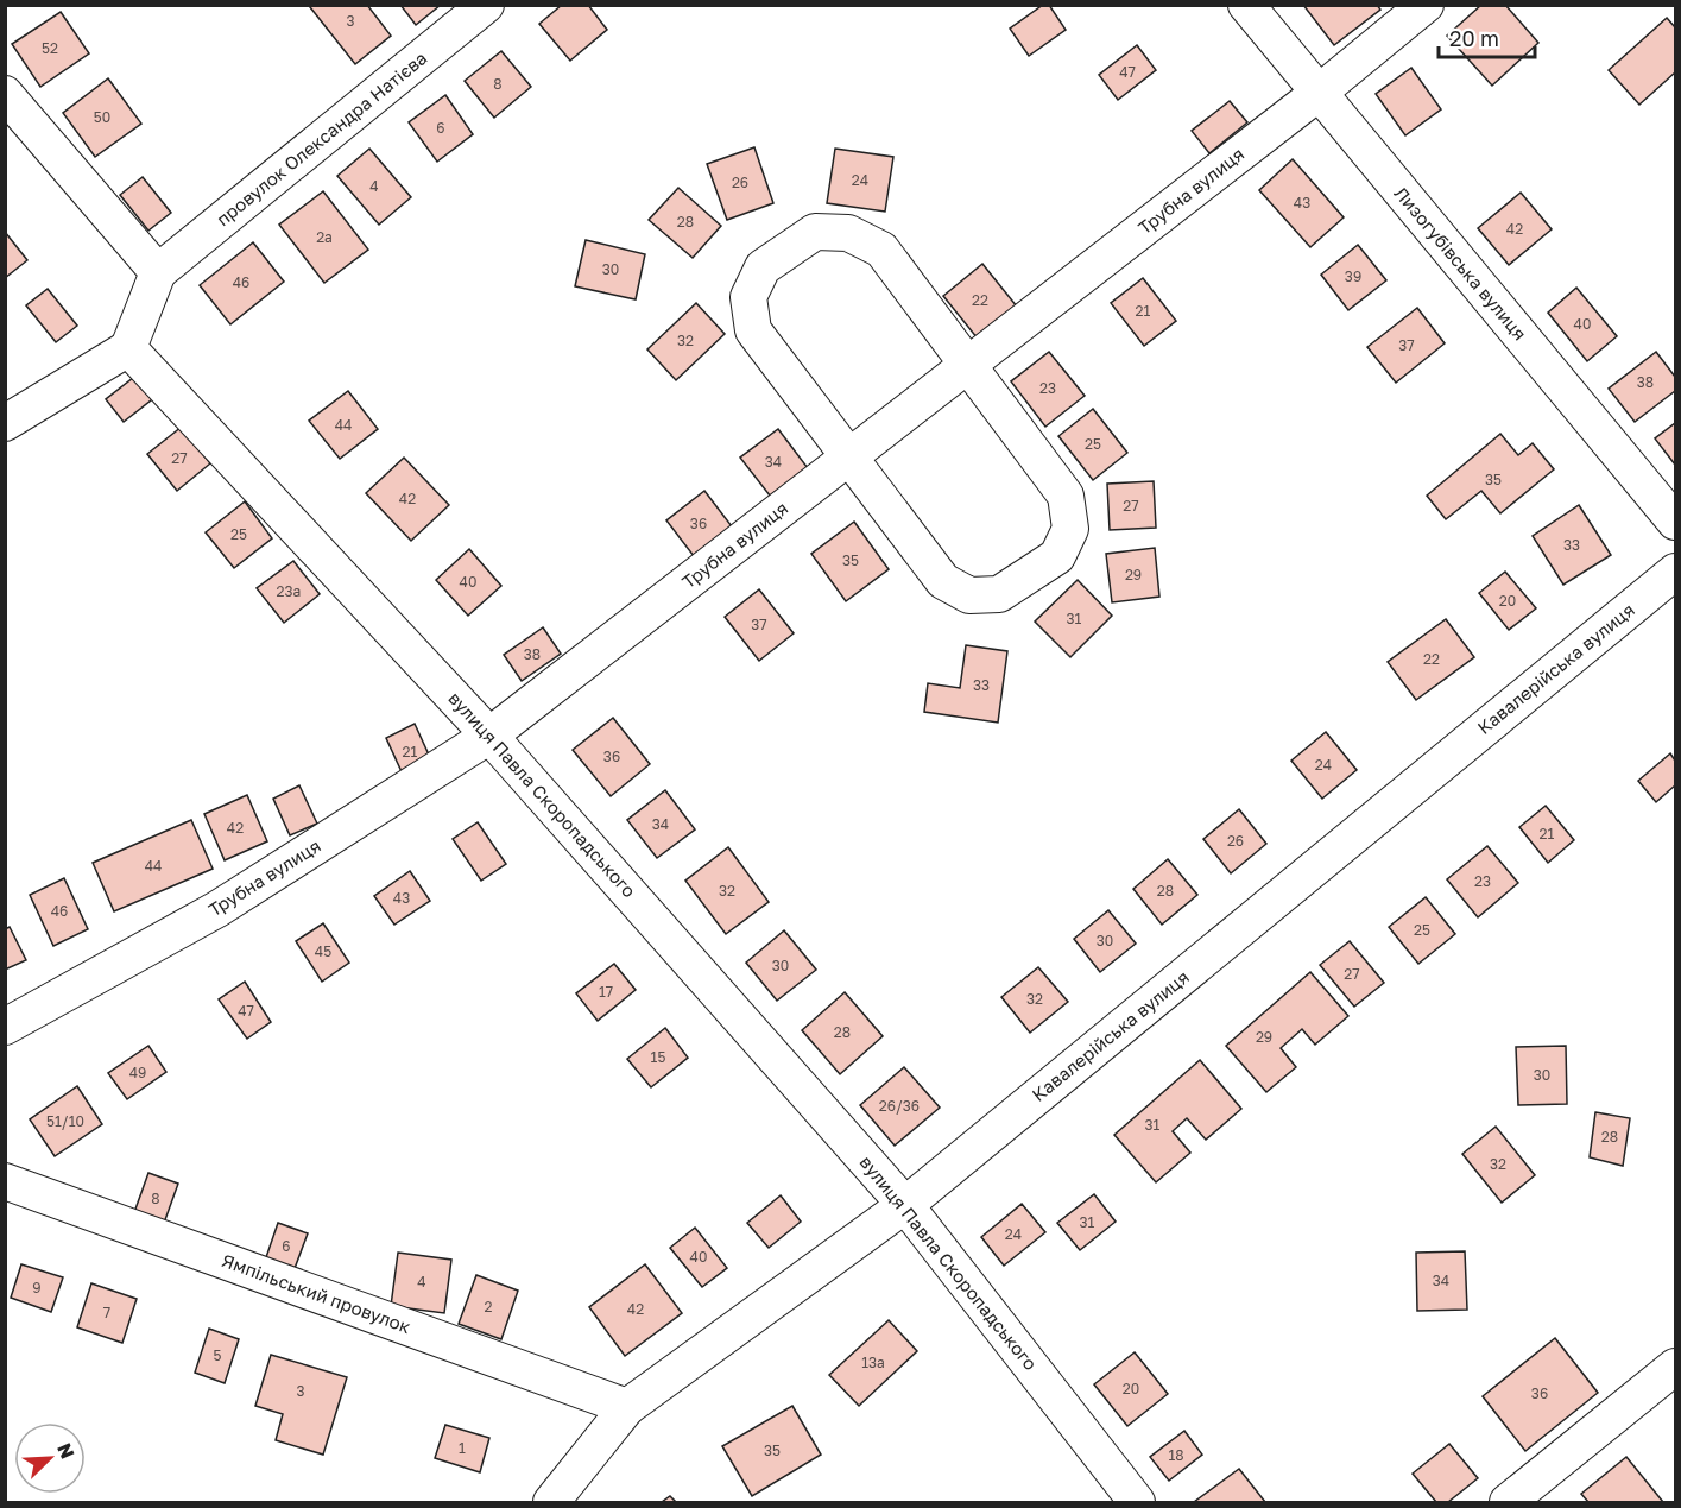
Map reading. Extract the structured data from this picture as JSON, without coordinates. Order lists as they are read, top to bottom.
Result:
{
  "streets": {
    "street": [
      "провулок Олександра Натієва",
      "Трубна вулиця",
      "Лизогубівська вулиця",
      "Кавалерійська вулиця",
      "вулиця Павла Скоропадського",
      "Ямпільський провулок"
    ]
  },
  "crossings": [
    ["Трубна вулиця", "Лизогубівська вулиця"],
    ["Трубна вулиця", "вулиця Павла Скоропадського"],
    ["Кавалерійська вулиця", "вулиця Павла Скоропадського"],
    ["Кавалерійська вулиця", "Ямпільський провулок"]
  ],
  "house_numbers": [
    "3",
    "52",
    "47",
    "8",
    "50",
    "6",
    "24",
    "26",
    "4",
    "43",
    "28",
    "42",
    "2а",
    "30",
    "39",
    "46",
    "22",
    "21",
    "40",
    "32",
    "37",
    "38",
    "23",
    "44",
    "25",
    "27",
    "34",
    "35",
    "42",
    "27",
    "36",
    "25",
    "33",
    "35",
    "29",
    "40",
    "23а",
    "20",
    "31",
    "37",
    "38",
    "22",
    "33",
    "21",
    "36",
    "24",
    "34",
    "42",
    "21",
    "26",
    "44",
    "23",
    "32",
    "28",
    "43",
    "46",
    "25",
    "30",
    "45",
    "30",
    "27",
    "17",
    "32",
    "47",
    "28",
    "29",
    "15",
    "49",
    "30",
    "26/36",
    "51/10",
    "31",
    "28",
    "32",
    "8",
    "31",
    "24",
    "6",
    "40",
    "34",
    "4",
    "9",
    "2",
    "42",
    "7",
    "5",
    "13а",
    "20",
    "3",
    "36",
    "1",
    "35",
    "18"
  ],
  "scale_bar": "20 m",
  "north": "top right"
}
